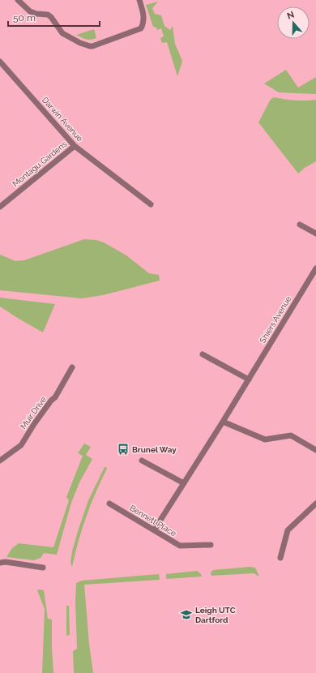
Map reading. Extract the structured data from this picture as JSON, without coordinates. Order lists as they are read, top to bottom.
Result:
{
  "streets": {
    "street": [
      "Darwin Avenue",
      "Montagu Gardens",
      "Shiers Avenue",
      "Muir Drive",
      "Bennett Place"
    ]
  },
  "crossings": [
    ["Darwin Avenue", "Montagu Gardens"],
    ["Shiers Avenue", "Bennett Place"]
  ],
  "places": {
    "bus stop": ["Brunel Way"],
    "school or university": ["Leigh UTC Dartford"]
  },
  "scale_bar": "50 m",
  "north": "top"
}
